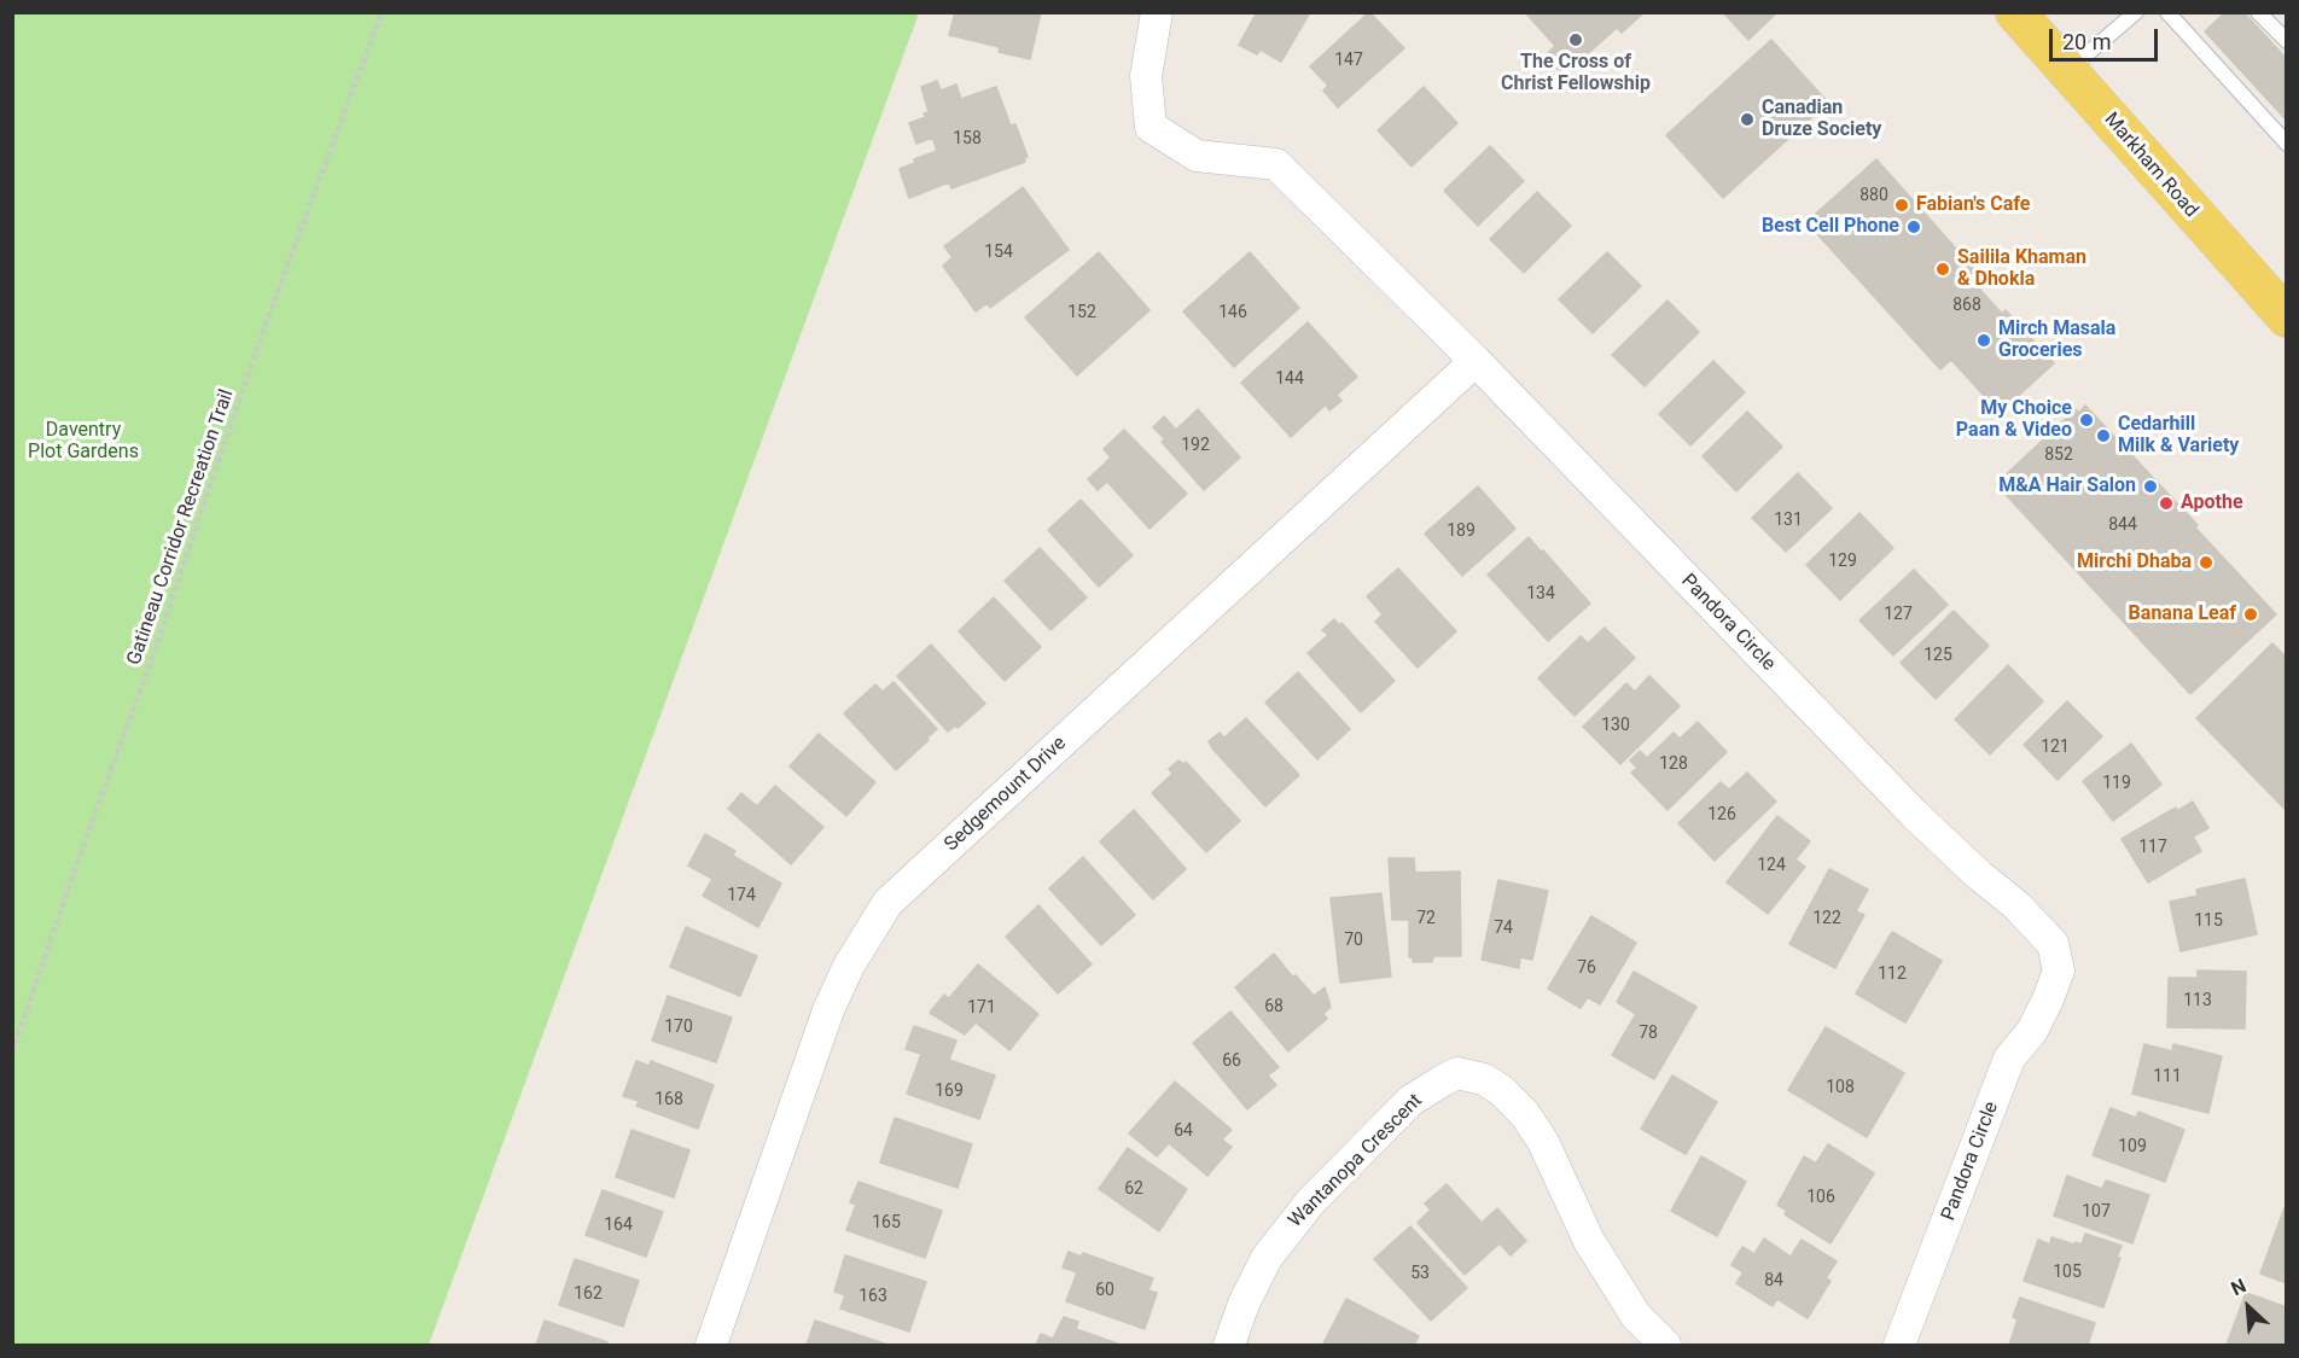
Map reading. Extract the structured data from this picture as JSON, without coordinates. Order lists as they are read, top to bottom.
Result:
{
  "streets": {
    "main road": ["Markham Road"],
    "street": ["Pandora Circle", "Sedgemount Drive", "Wantanopa Crescent"],
    "path": ["Gatineau Corridor Recreation Trail"]
  },
  "crossings": [
    ["Pandora Circle", "Sedgemount Drive"]
  ],
  "parks": ["Daventry Plot Gardens"],
  "places": [
    "The Cross of Christ Fellowship",
    "Canadian Druze Society",
    "Fabian's Cafe",
    "Best Cell Phone",
    "Sailila Khaman & Dhokla",
    "Mirch Masala Groceries",
    "My Choice Paan & Video",
    "Cedarhill Milk & Variety",
    "M&A Hair Salon",
    "Apothe",
    "Mirchi Dhaba",
    "Banana Leaf"
  ],
  "house_numbers": [
    "147",
    "158",
    "880",
    "154",
    "868",
    "152",
    "146",
    "144",
    "192",
    "852",
    "131",
    "844",
    "189",
    "129",
    "134",
    "127",
    "125",
    "130",
    "121",
    "128",
    "119",
    "126",
    "117",
    "124",
    "174",
    "72",
    "122",
    "115",
    "74",
    "70",
    "76",
    "112",
    "113",
    "68",
    "171",
    "170",
    "78",
    "66",
    "111",
    "108",
    "169",
    "168",
    "64",
    "109",
    "62",
    "106",
    "107",
    "165",
    "164",
    "105",
    "53",
    "84",
    "60",
    "162",
    "163"
  ],
  "scale_bar": "20 m",
  "north": "top left"
}
